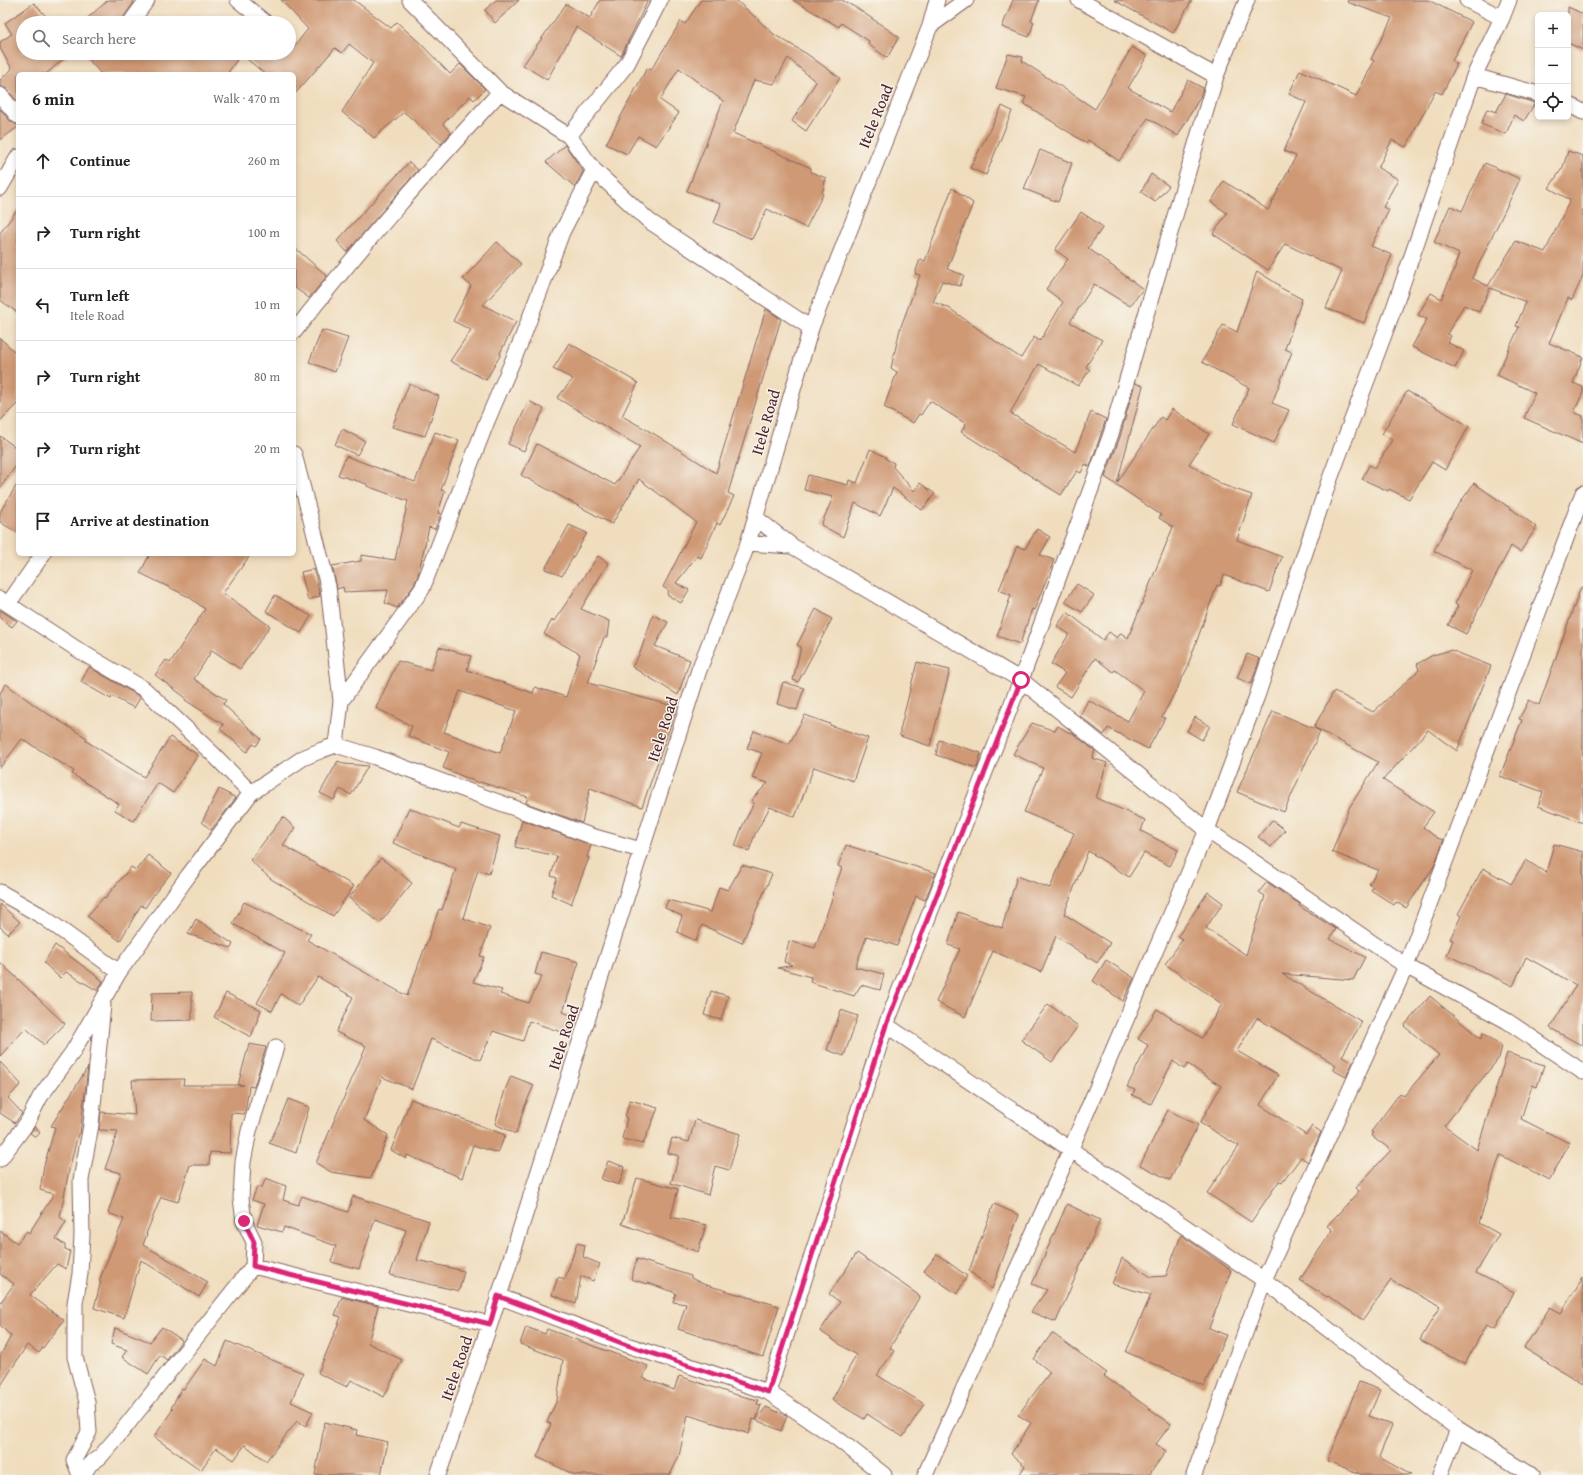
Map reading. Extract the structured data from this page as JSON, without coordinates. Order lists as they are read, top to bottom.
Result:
{
  "streets": {
    "street": ["Itele Road"]
  },
  "page": {
    "map_buttons": ["+", "−"],
    "search": "Search here",
    "heading": ["6 min", "Walk · 470 m"],
    "list": [
      ["Continue", "260 m"],
      ["Turn right", "100 m"],
      ["Turn left", "Itele Road", "10 m"],
      ["Turn right", "80 m"],
      ["Turn right", "20 m"],
      "Arrive at destination"
    ]
  }
}
